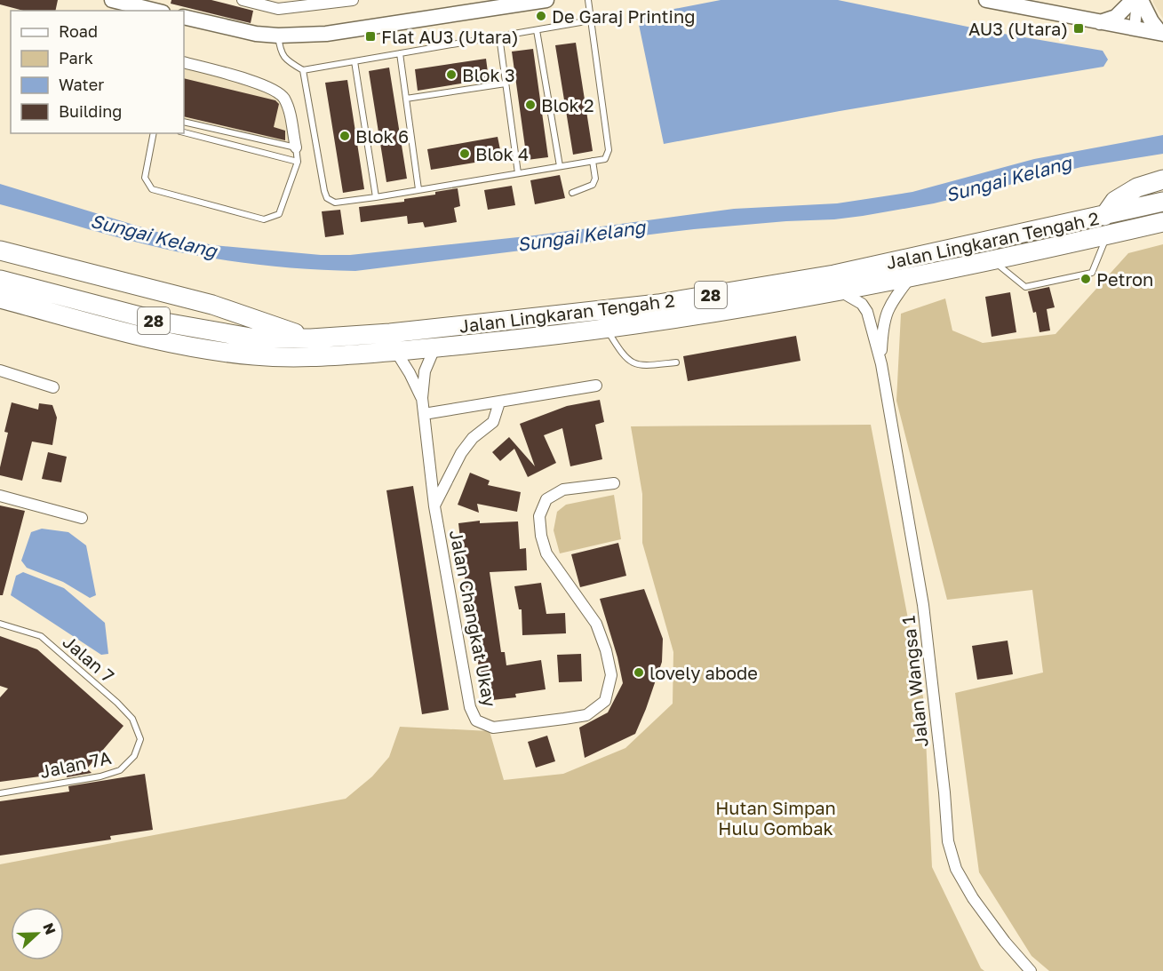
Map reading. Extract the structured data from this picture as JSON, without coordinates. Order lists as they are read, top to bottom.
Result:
{
  "streets": {
    "highway": ["Jalan Lingkaran Tengah 2", "28"],
    "street": ["Jalan Changkat Ukay", "Jalan Wangsa 1"],
    "lane": ["Jalan 7", "Jalan 7A"]
  },
  "crossings": [
    ["Jalan Lingkaran Tengah 2", "Jalan Changkat Ukay"],
    ["Jalan Lingkaran Tengah 2", "Jalan Wangsa 1"],
    ["Jalan 7", "Jalan 7A"]
  ],
  "water": ["Sungai Kelang"],
  "parks": ["Hutan Simpan Hulu Gombak"],
  "places": {
    "other": [
      "De Garaj Printing",
      "Blok 3",
      "Blok 2",
      "Blok 6",
      "Blok 4",
      "Petron",
      "lovely abode"
    ],
    "transit": ["AU3 (Utara)", "Flat AU3 (Utara)"]
  },
  "legend": [
    "Road",
    "Park",
    "Water",
    "Building"
  ],
  "north": "right"
}
